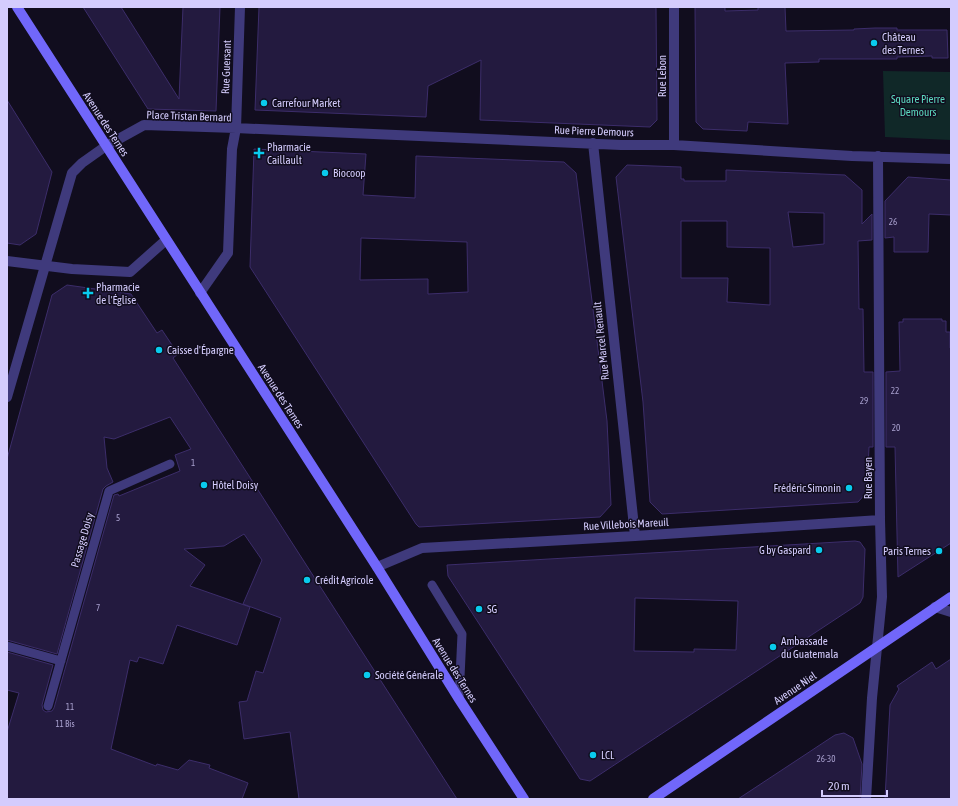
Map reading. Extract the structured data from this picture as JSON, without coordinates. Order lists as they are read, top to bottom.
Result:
{
  "streets": {
    "main road": ["Avenue des Ternes", "Avenue Niel"],
    "street": [
      "Rue Guersant",
      "Rue Lebon",
      "Place Tristan Bernard",
      "Rue Pierre Demours",
      "Rue Marcel Renault",
      "Rue Bayen",
      "Rue Villebois Mareuil"
    ],
    "lane": ["Passage Doisy"]
  },
  "crossings": [
    ["Rue Guersant", "Place Tristan Bernard"],
    ["Rue Guersant", "Rue Pierre Demours"],
    ["Rue Lebon", "Rue Pierre Demours"],
    ["Place Tristan Bernard", "Avenue des Ternes"],
    ["Place Tristan Bernard", "Rue Pierre Demours"],
    ["Avenue des Ternes", "Rue Villebois Mareuil"],
    ["Rue Pierre Demours", "Rue Marcel Renault"],
    ["Rue Pierre Demours", "Rue Bayen"],
    ["Rue Marcel Renault", "Rue Villebois Mareuil"],
    ["Rue Bayen", "Rue Villebois Mareuil"],
    ["Rue Bayen", "Avenue Niel"]
  ],
  "parks": ["Square Pierre Demours"],
  "places": {
    "other": [
      "Château des Ternes",
      "Carrefour Market",
      "Biocoop",
      "Caisse d'Épargne",
      "Hôtel Doisy",
      "Frédéric Simonin",
      "G by Gaspard",
      "Paris Ternes",
      "Crédit Agricole",
      "SG",
      "Ambassade du Guatemala",
      "Société Générale",
      "LCL"
    ],
    "health": ["Pharmacie Caillault", "Pharmacie de l'Église"]
  },
  "house_numbers": [
    "26",
    "22",
    "29",
    "20",
    "1",
    "5",
    "7",
    "11",
    "11 Bis",
    "26-30"
  ],
  "scale_bar": "20 m"
}
